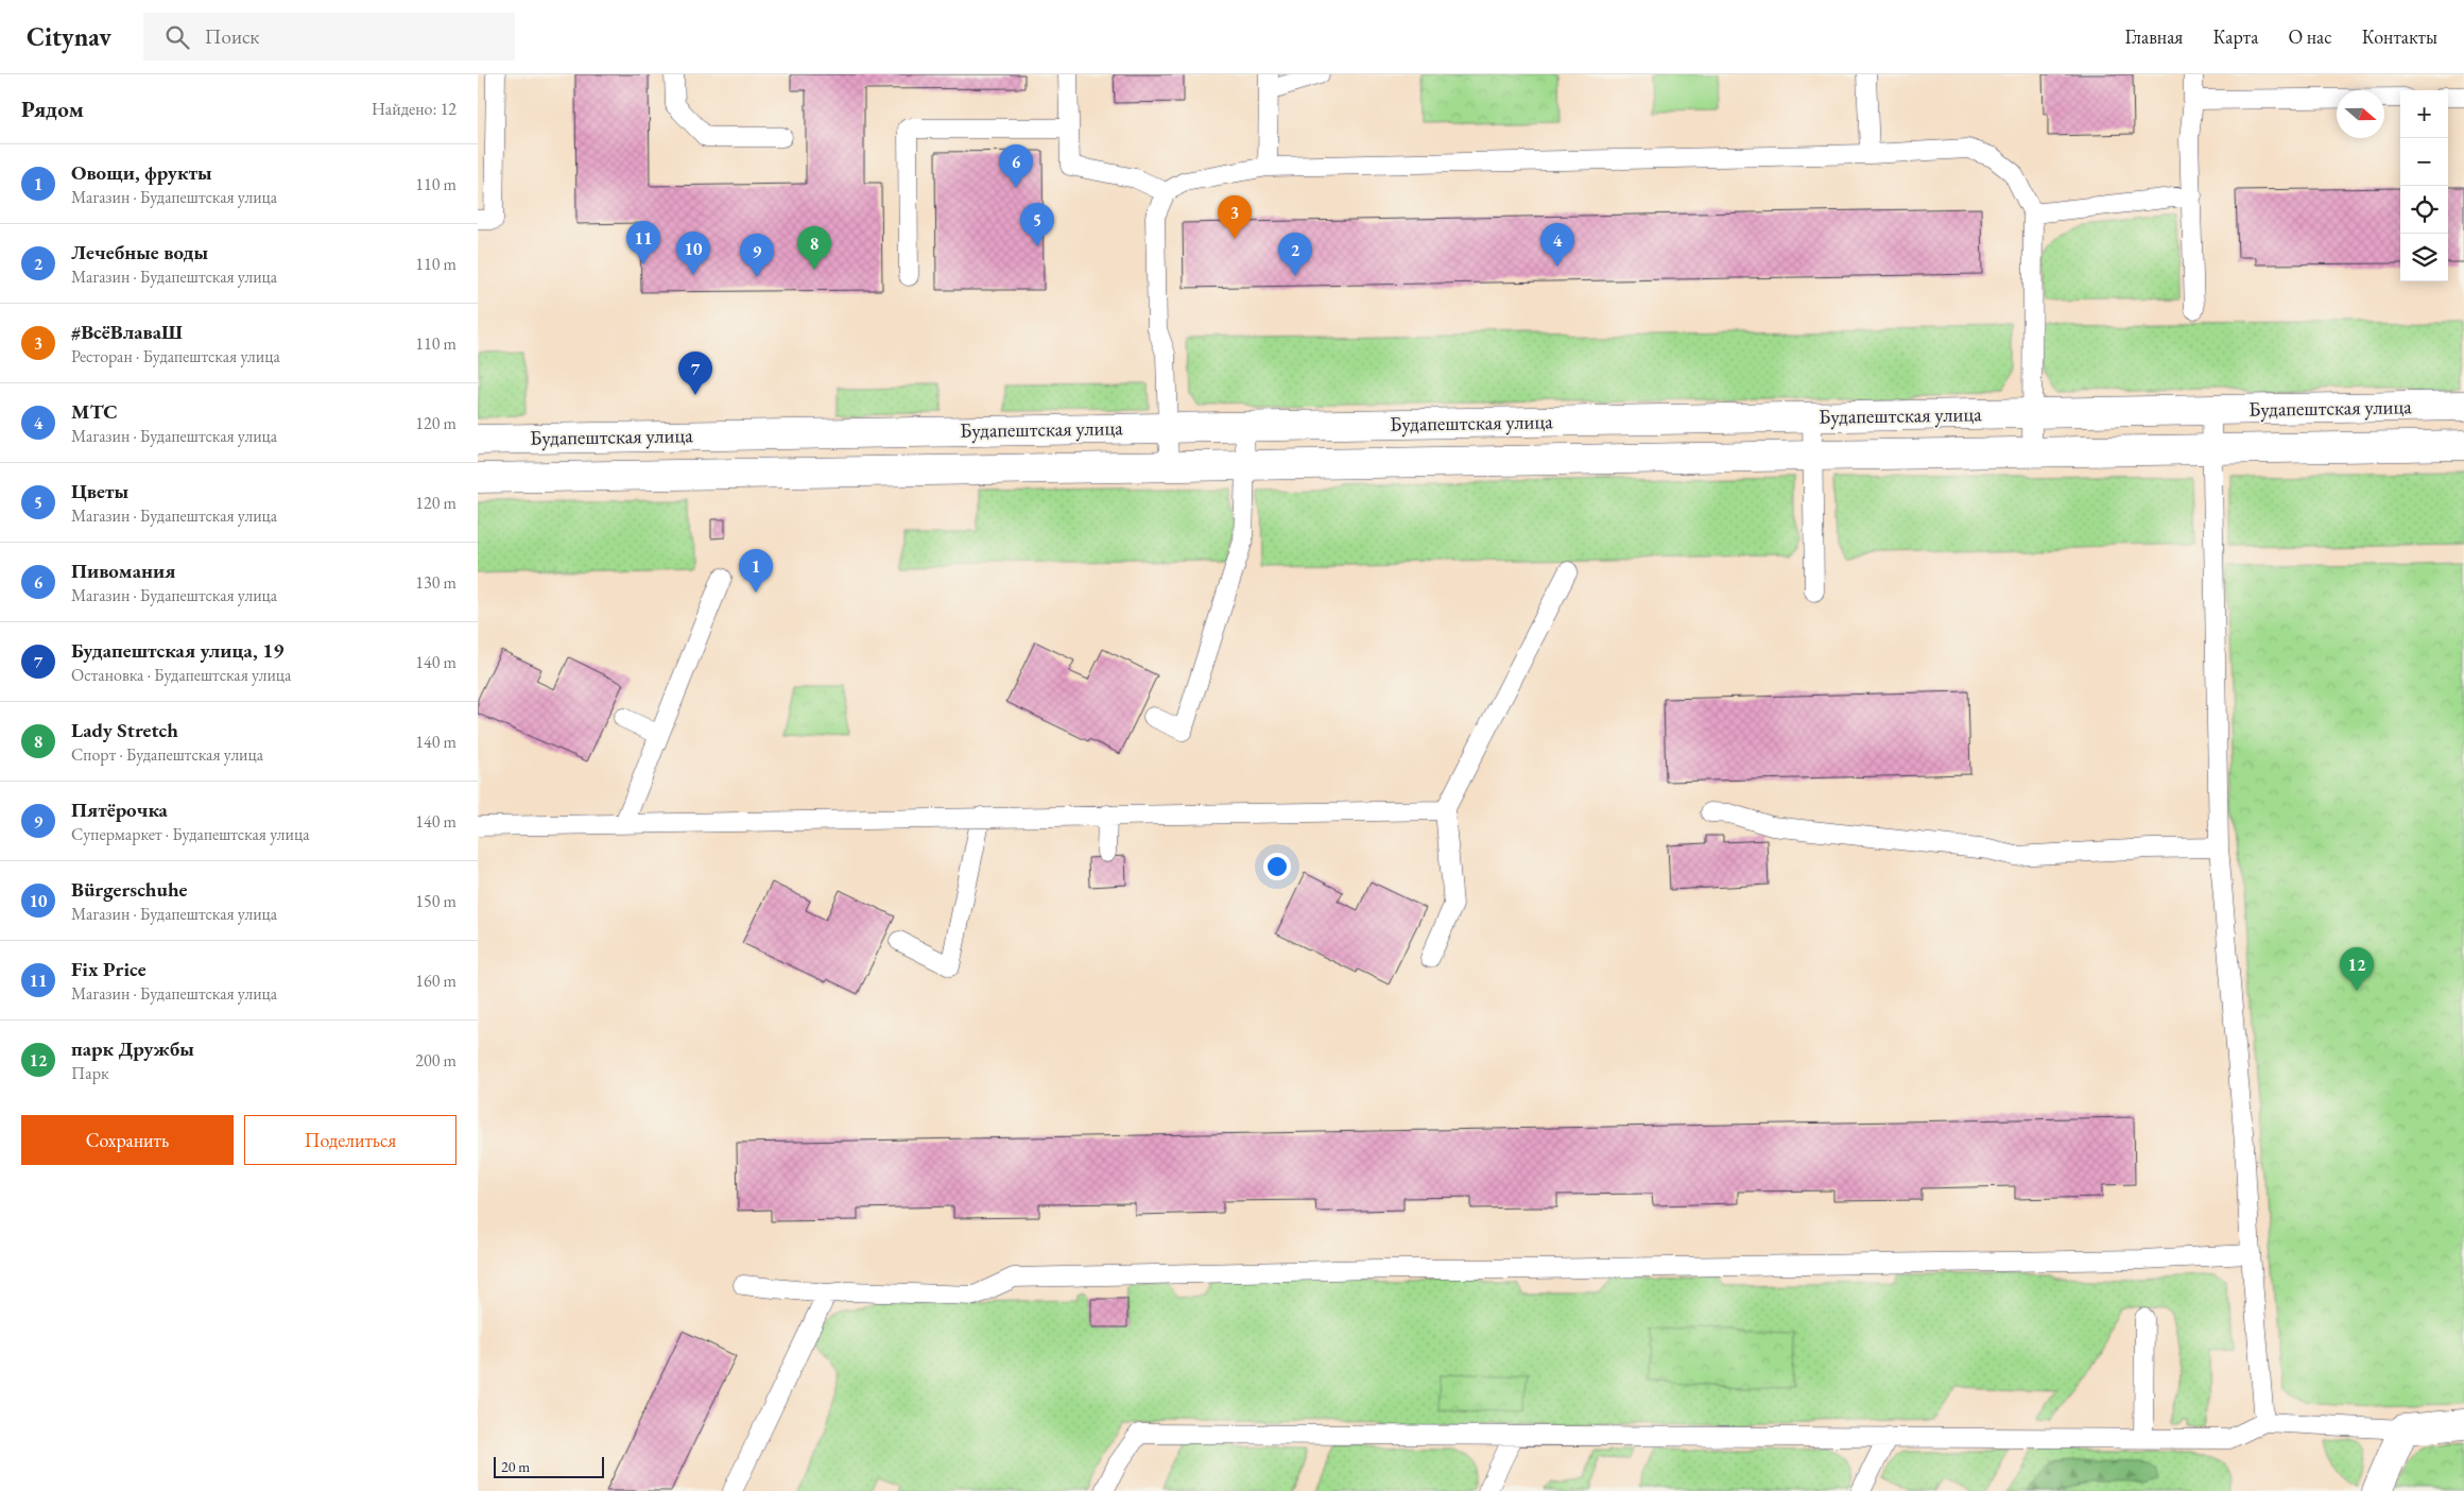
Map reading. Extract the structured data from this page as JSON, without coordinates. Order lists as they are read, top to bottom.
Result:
{
  "streets": {
    "street": ["Будапештская улица"]
  },
  "scale_bar": "20 m",
  "north": "right",
  "page": {
    "header": "Citynav",
    "search": "Поиск",
    "nav": [
      "Главная",
      "Карта",
      "О нас",
      "Контакты"
    ],
    "heading": ["Рядом", "Найдено: 12"],
    "map_buttons": ["+", "−"],
    "list": [
      {
        "mark": "1",
        "name": "Овощи, фрукты",
        "note": "Магазин · Будапештская улица",
        "value": "110 m"
      },
      {
        "mark": "2",
        "name": "Лечебные воды",
        "note": "Магазин · Будапештская улица",
        "value": "110 m"
      },
      {
        "mark": "3",
        "name": "#ВсёВлаваШ",
        "note": "Ресторан · Будапештская улица",
        "value": "110 m"
      },
      {
        "mark": "4",
        "name": "МТС",
        "note": "Магазин · Будапештская улица",
        "value": "120 m"
      },
      {
        "mark": "5",
        "name": "Цветы",
        "note": "Магазин · Будапештская улица",
        "value": "120 m"
      },
      {
        "mark": "6",
        "name": "Пивомания",
        "note": "Магазин · Будапештская улица",
        "value": "130 m"
      },
      {
        "mark": "7",
        "name": "Будапештская улица, 19",
        "note": "Остановка · Будапештская улица",
        "value": "140 m"
      },
      {
        "mark": "8",
        "name": "Lady Stretch",
        "note": "Спорт · Будапештская улица",
        "value": "140 m"
      },
      {
        "mark": "9",
        "name": "Пятёрочка",
        "note": "Супермаркет · Будапештская улица",
        "value": "140 m"
      },
      {
        "mark": "10",
        "name": "Bürgerschuhe",
        "note": "Магазин · Будапештская улица",
        "value": "150 m"
      },
      {
        "mark": "11",
        "name": "Fix Price",
        "note": "Магазин · Будапештская улица",
        "value": "160 m"
      },
      {
        "mark": "12",
        "name": "парк Дружбы",
        "note": "Парк",
        "value": "200 m"
      }
    ],
    "pins": [
      "6",
      "3",
      "5",
      "11",
      "4",
      "8",
      "10",
      "2",
      "9",
      "7",
      "1",
      "12"
    ],
    "buttons": ["Сохранить", "Поделиться"],
    "scale": "20 m"
  }
}
